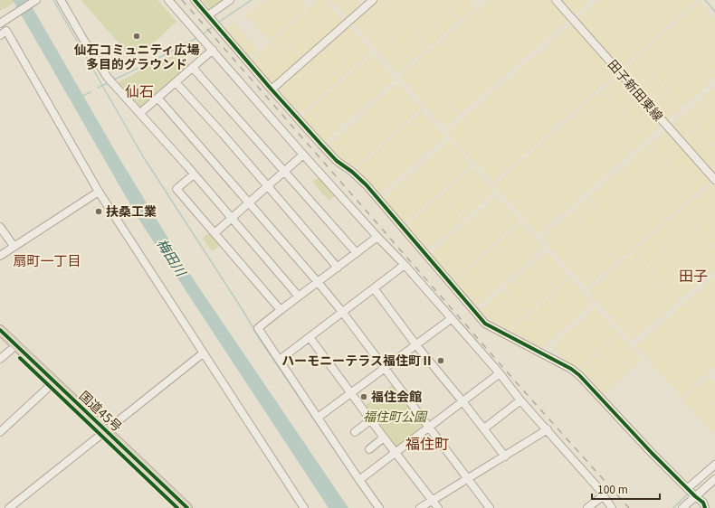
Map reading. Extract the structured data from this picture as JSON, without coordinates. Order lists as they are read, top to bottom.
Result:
{
  "streets": {
    "highway": ["国道45号"],
    "street": ["田子新田東線"]
  },
  "districts": [
    "仙石",
    "扇町一丁目",
    "田子",
    "福住町"
  ],
  "water": ["梅田川"],
  "parks": ["福住町公園"],
  "places": [
    "仙石コミュニティ広場 多目的グラウンド",
    "扶桑工業",
    "ハーモニーテラス福住町Ⅱ",
    "福住会館"
  ],
  "scale_bar": "100 m"
}
